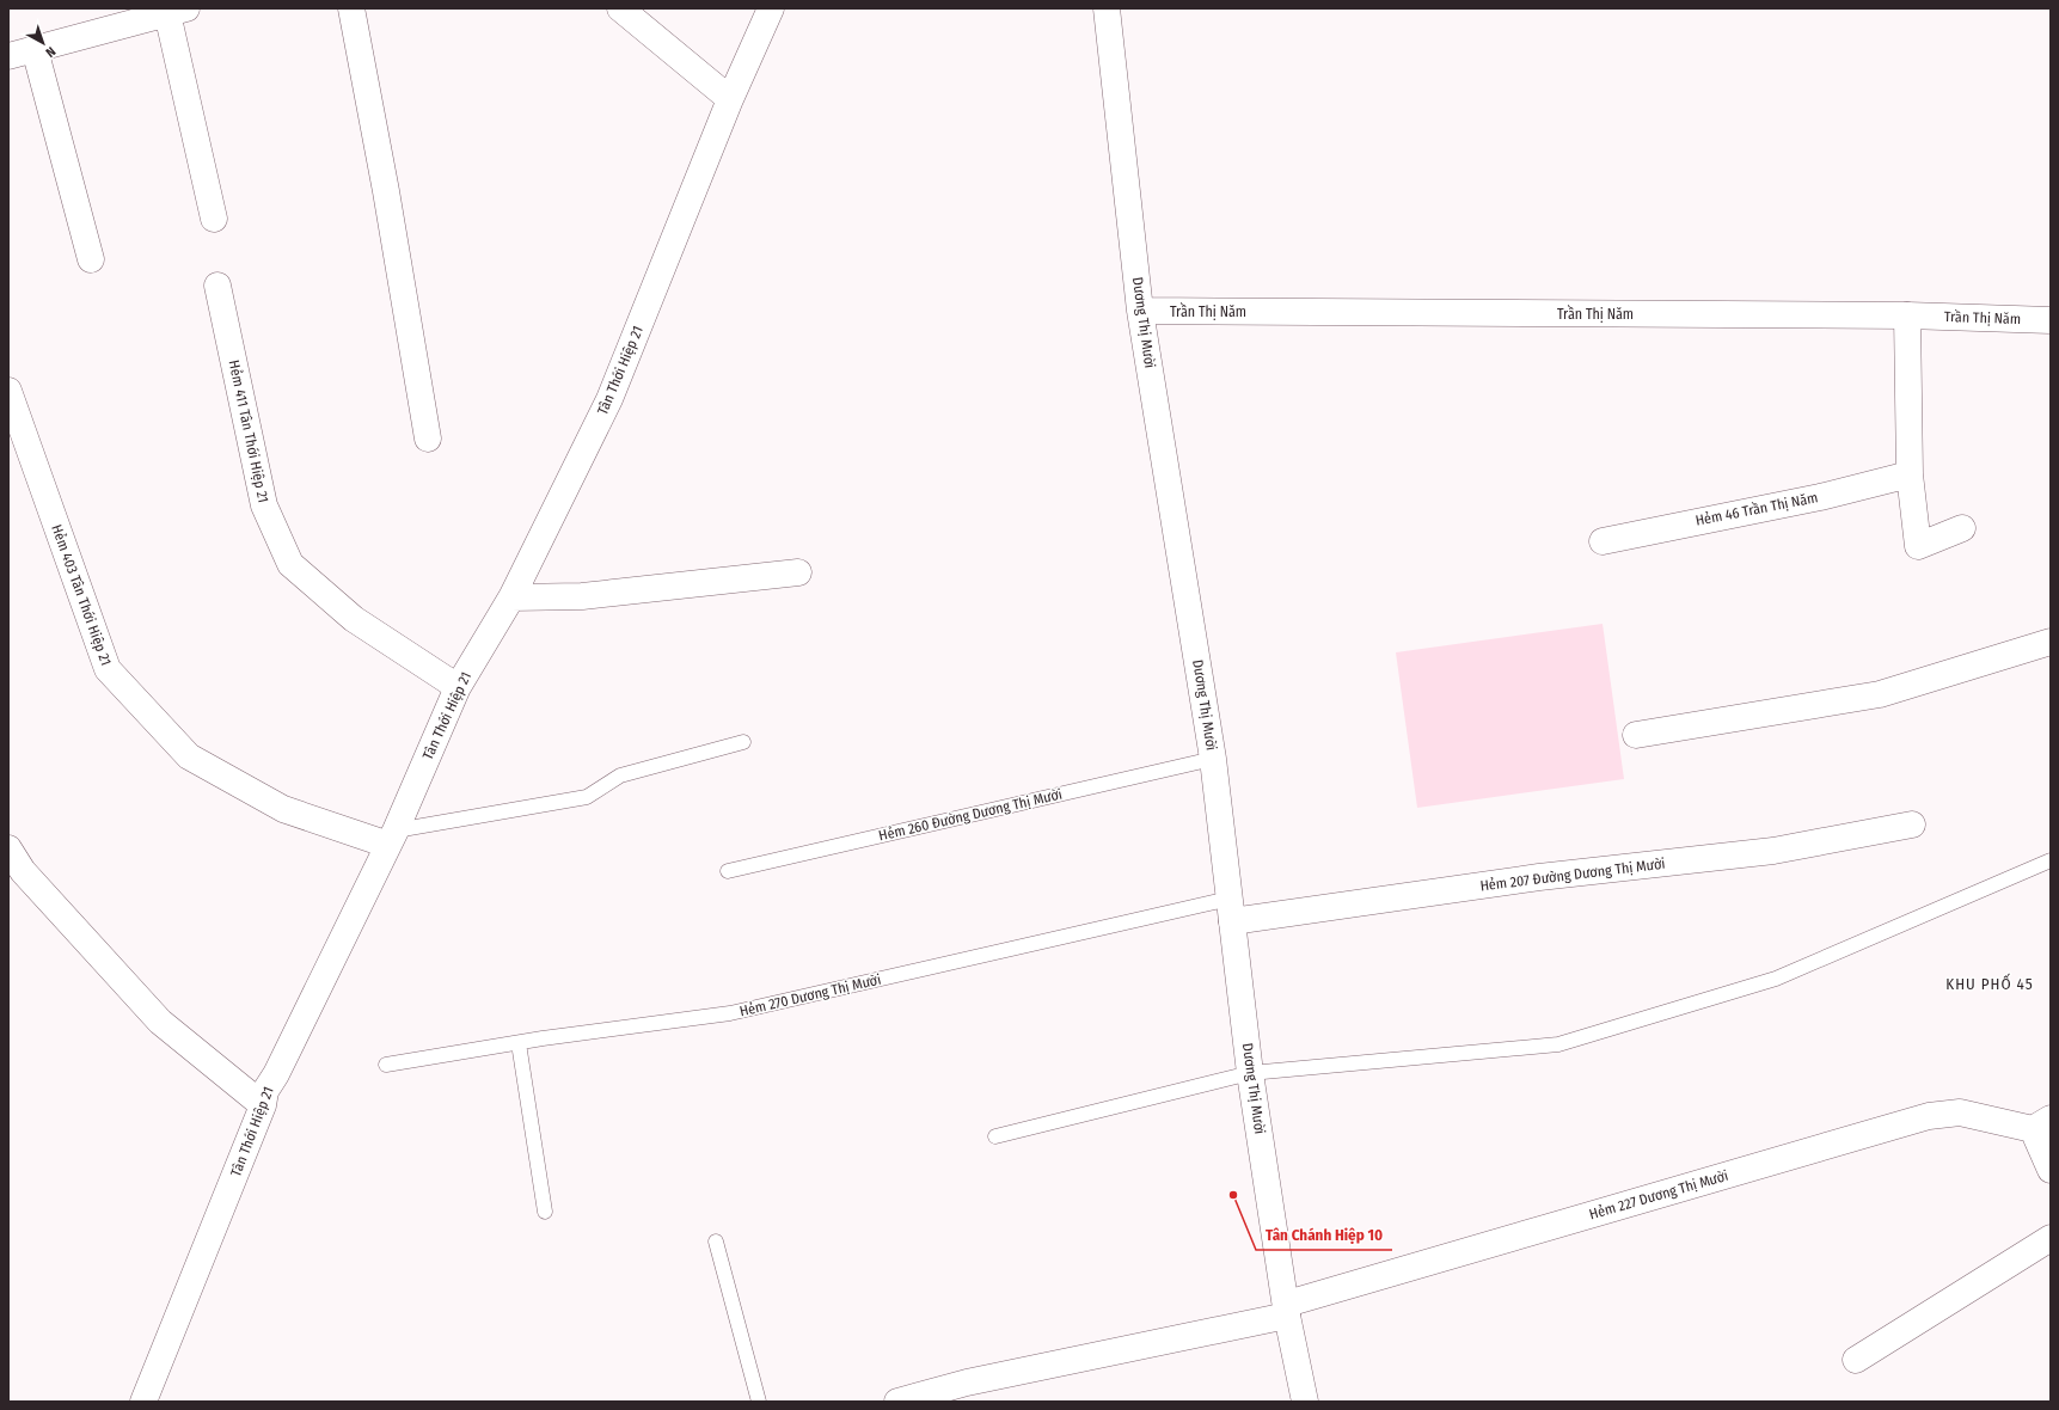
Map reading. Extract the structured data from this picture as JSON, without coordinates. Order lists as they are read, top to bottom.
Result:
{
  "streets": {
    "street": [
      "Trần Thị Năm",
      "Dương Thị Mười",
      "Tân Thới Hiệp 21",
      "Hẻm 411 Tân Thới Hiệp 21",
      "Hẻm 46 Trần Thị Năm",
      "Hẻm 403 Tân Thới Hiệp 21",
      "Hẻm 207 Đường Dương Thị Mười",
      "Hẻm 227 Dương Thị Mười"
    ],
    "lane": ["Hẻm 260 Đường Dương Thị Mười", "Hẻm 270 Dương Thị Mười"]
  },
  "crossings": [
    ["Trần Thị Năm", "Dương Thị Mười"],
    ["Dương Thị Mười", "Hẻm 260 Đường Dương Thị Mười"],
    ["Dương Thị Mười", "Hẻm 207 Đường Dương Thị Mười"],
    ["Dương Thị Mười", "Hẻm 270 Dương Thị Mười"],
    ["Dương Thị Mười", "Hẻm 227 Dương Thị Mười"],
    ["Tân Thới Hiệp 21", "Hẻm 411 Tân Thới Hiệp 21"],
    ["Tân Thới Hiệp 21", "Hẻm 403 Tân Thới Hiệp 21"],
    ["Hẻm 207 Đường Dương Thị Mười", "Hẻm 270 Dương Thị Mười"]
  ],
  "districts": ["KHU PHỐ 45"],
  "places": ["Tân Chánh Hiệp 10"],
  "north": "bottom right"
}
